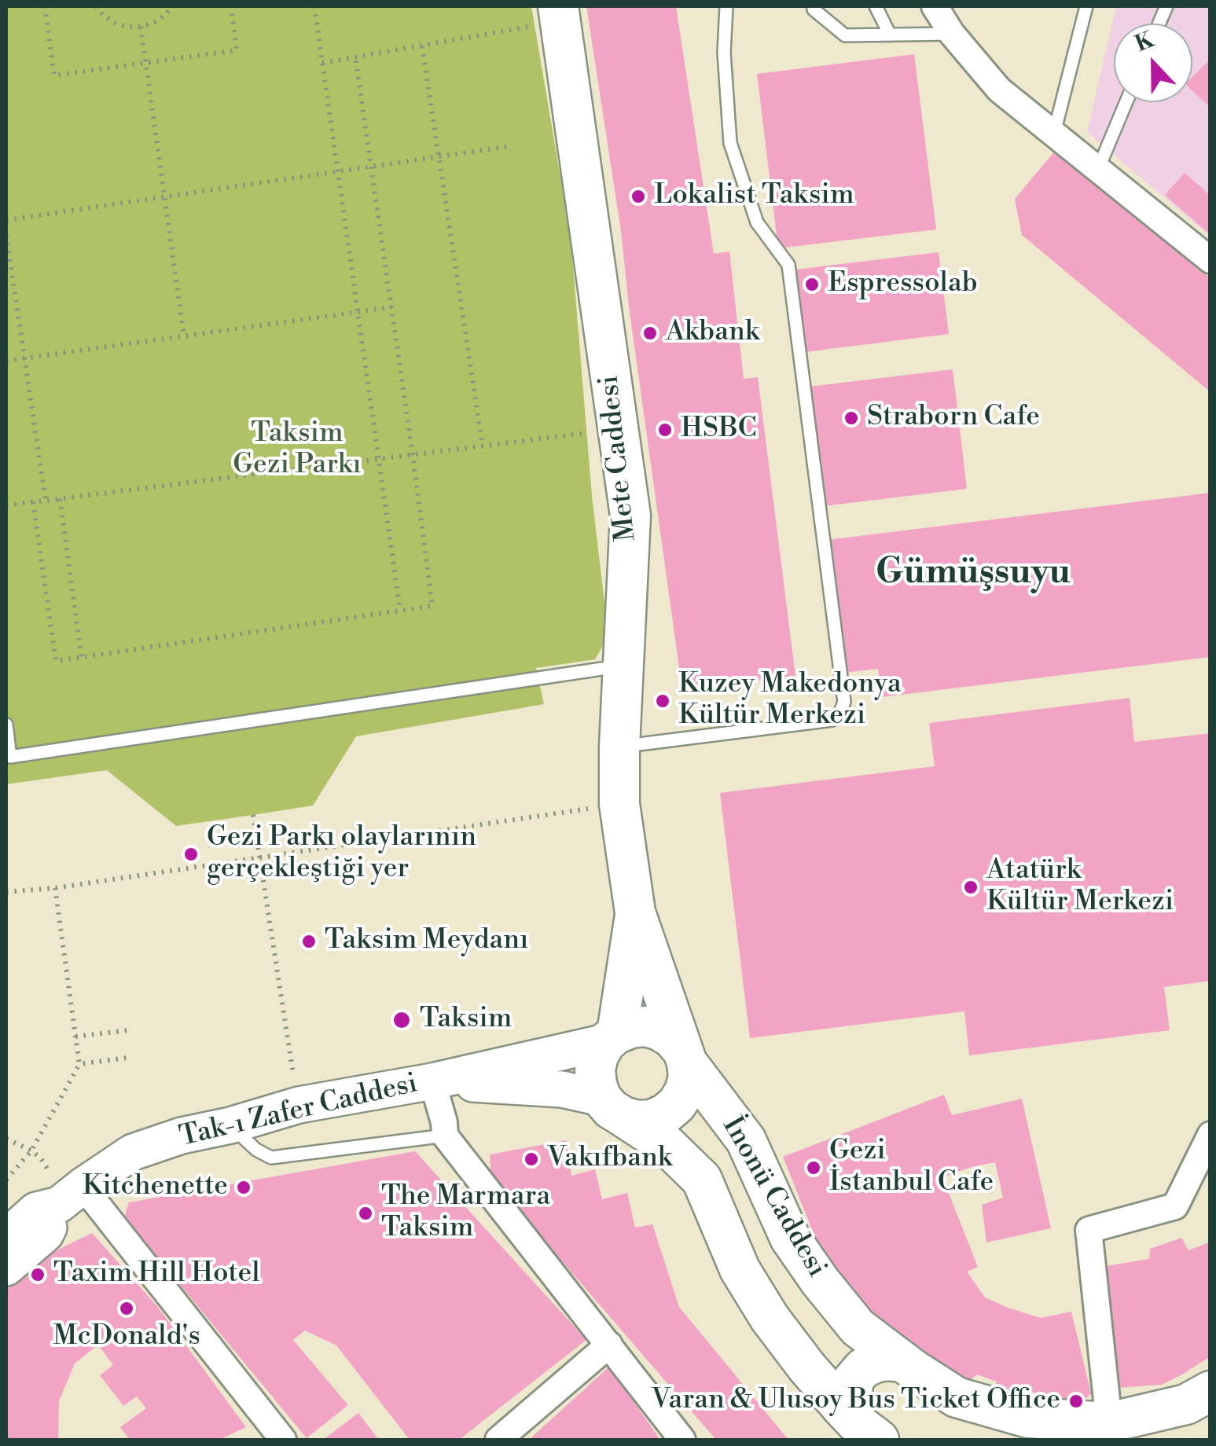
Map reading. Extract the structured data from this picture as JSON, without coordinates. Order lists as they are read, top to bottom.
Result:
{
  "streets": {
    "main road": ["Mete Caddesi", "Tak-ı Zafer Caddesi", "İnonü Caddesi"]
  },
  "districts": ["Gümüşsuyu"],
  "parks": ["Taksim Gezi Parkı"],
  "places": [
    "Lokalist Taksim",
    "Espressolab",
    "Akbank",
    "Straborn Cafe",
    "HSBC",
    "Kuzey Makedonya Kültür Merkezi",
    "Gezi Parkı olaylarının gerçekleştiği yer",
    "Atatürk Kültür Merkezi",
    "Taksim Meydanı",
    "Taksim",
    "Vakıfbank",
    "Gezi İstanbul Cafe",
    "Kitchenette",
    "The Marmara Taksim",
    "Taxim Hill Hotel",
    "McDonald's",
    "Varan & Ulusoy Bus Ticket Office"
  ],
  "north": "top"
}
